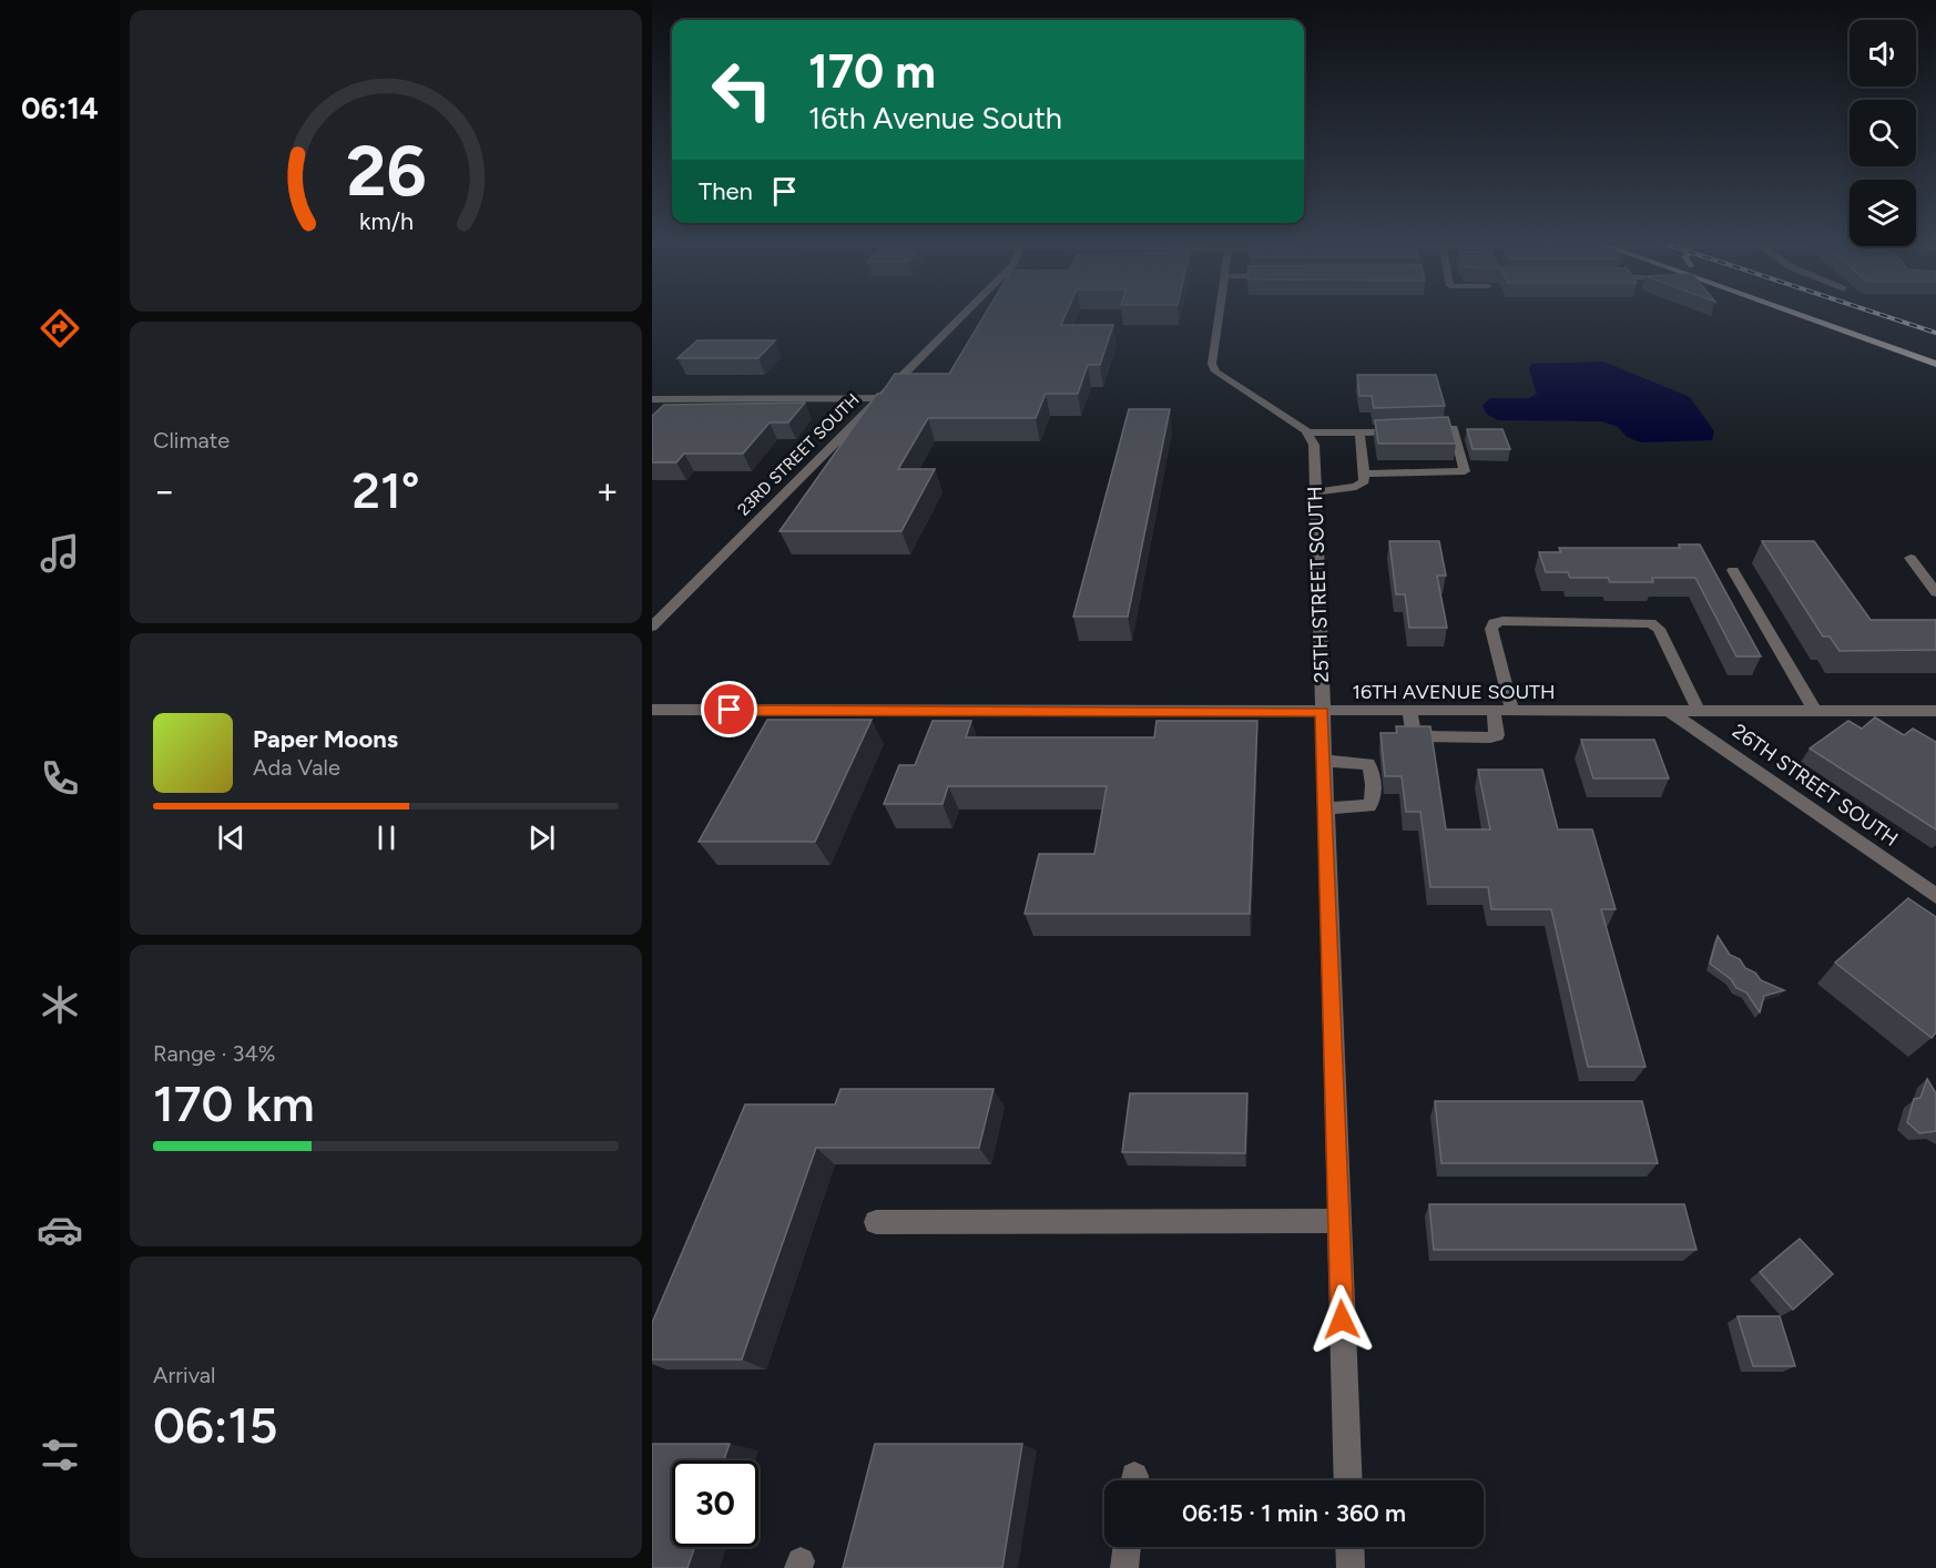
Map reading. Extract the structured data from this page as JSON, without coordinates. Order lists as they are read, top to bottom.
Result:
{
  "streets": {
    "street": [
      "23RD STREET SOUTH",
      "25TH STREET SOUTH",
      "16TH AVENUE SOUTH",
      "26TH STREET SOUTH"
    ]
  },
  "crossings": [
    ["25TH STREET SOUTH", "16TH AVENUE SOUTH"],
    ["16TH AVENUE SOUTH", "26TH STREET SOUTH"]
  ],
  "page": {
    "tabs": "06:14",
    "turn": ["170 m", "16th Avenue South"],
    "then": "Then",
    "tile": [
      "Climate",
      ["Range · 34%", "170 km"],
      ["Arrival", "06:15"]
    ],
    "heat": ["−", "21°", "+"],
    "song": ["Paper Moons", "Ada Vale"],
    "limit": "30",
    "trip": "06:15 · 1 min · 360 m",
    "gauge": ["26", "km/h"]
  }
}
